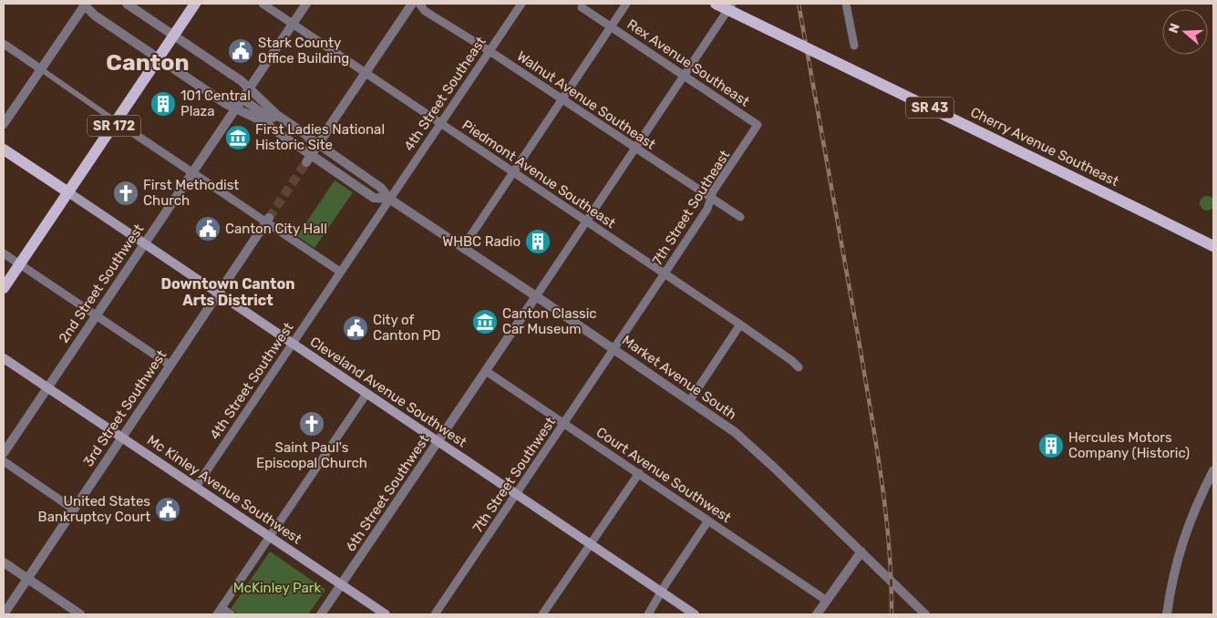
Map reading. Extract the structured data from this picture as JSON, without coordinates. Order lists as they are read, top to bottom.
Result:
{
  "streets": {
    "main road": [
      "SR 43",
      "SR 172",
      "Cherry Avenue Southeast",
      "Cleveland Avenue Southwest",
      "Mc Kinley Avenue Southwest"
    ],
    "street": [
      "Rex Avenue Southeast",
      "4th Street Southeast",
      "Walnut Avenue Southeast",
      "Piedmont Avenue Southeast",
      "7th Street Southeast",
      "2nd Street Southwest",
      "Market Avenue South",
      "4th Street Southwest",
      "3rd Street Southwest",
      "7th Street Southwest",
      "Court Avenue Southwest",
      "6th Street Southwest"
    ]
  },
  "crossings": [
    ["Rex Avenue Southeast", "7th Street Southeast"],
    ["4th Street Southeast", "Walnut Avenue Southeast"],
    ["4th Street Southeast", "Piedmont Avenue Southeast"],
    ["4th Street Southeast", "Market Avenue South"],
    ["4th Street Southeast", "4th Street Southwest"],
    ["Walnut Avenue Southeast", "7th Street Southeast"],
    ["SR 172", "Market Avenue South"],
    ["SR 172", "Cleveland Avenue Southwest"],
    ["Piedmont Avenue Southeast", "7th Street Southeast"],
    ["Piedmont Avenue Southeast", "2nd Street Southwest"],
    ["7th Street Southeast", "Market Avenue South"],
    ["7th Street Southeast", "7th Street Southwest"],
    ["2nd Street Southwest", "Market Avenue South"],
    ["2nd Street Southwest", "Cleveland Avenue Southwest"],
    ["2nd Street Southwest", "Mc Kinley Avenue Southwest"],
    ["Market Avenue South", "4th Street Southwest"],
    ["Market Avenue South", "7th Street Southwest"],
    ["Market Avenue South", "6th Street Southwest"],
    ["4th Street Southwest", "Cleveland Avenue Southwest"],
    ["4th Street Southwest", "Mc Kinley Avenue Southwest"],
    ["Cleveland Avenue Southwest", "3rd Street Southwest"],
    ["Cleveland Avenue Southwest", "7th Street Southwest"],
    ["Cleveland Avenue Southwest", "6th Street Southwest"],
    ["3rd Street Southwest", "Mc Kinley Avenue Southwest"],
    ["7th Street Southwest", "Court Avenue Southwest"],
    ["Court Avenue Southwest", "6th Street Southwest"],
    ["Mc Kinley Avenue Southwest", "6th Street Southwest"]
  ],
  "districts": ["Canton", "Downtown Canton Arts District"],
  "parks": ["McKinley Park"],
  "places": {
    "public building": [
      "Stark County Office Building",
      "Canton City Hall",
      "City of Canton PD",
      "United States Bankruptcy Court"
    ],
    "building": ["101 Central Plaza", "WHBC Radio", "Hercules Motors Company (Historic)"],
    "museum": ["First Ladies National Historic Site", "Canton Classic Car Museum"],
    "church": ["First Methodist Church", "Saint Paul's Episcopal Church"]
  },
  "north": "left"
}
